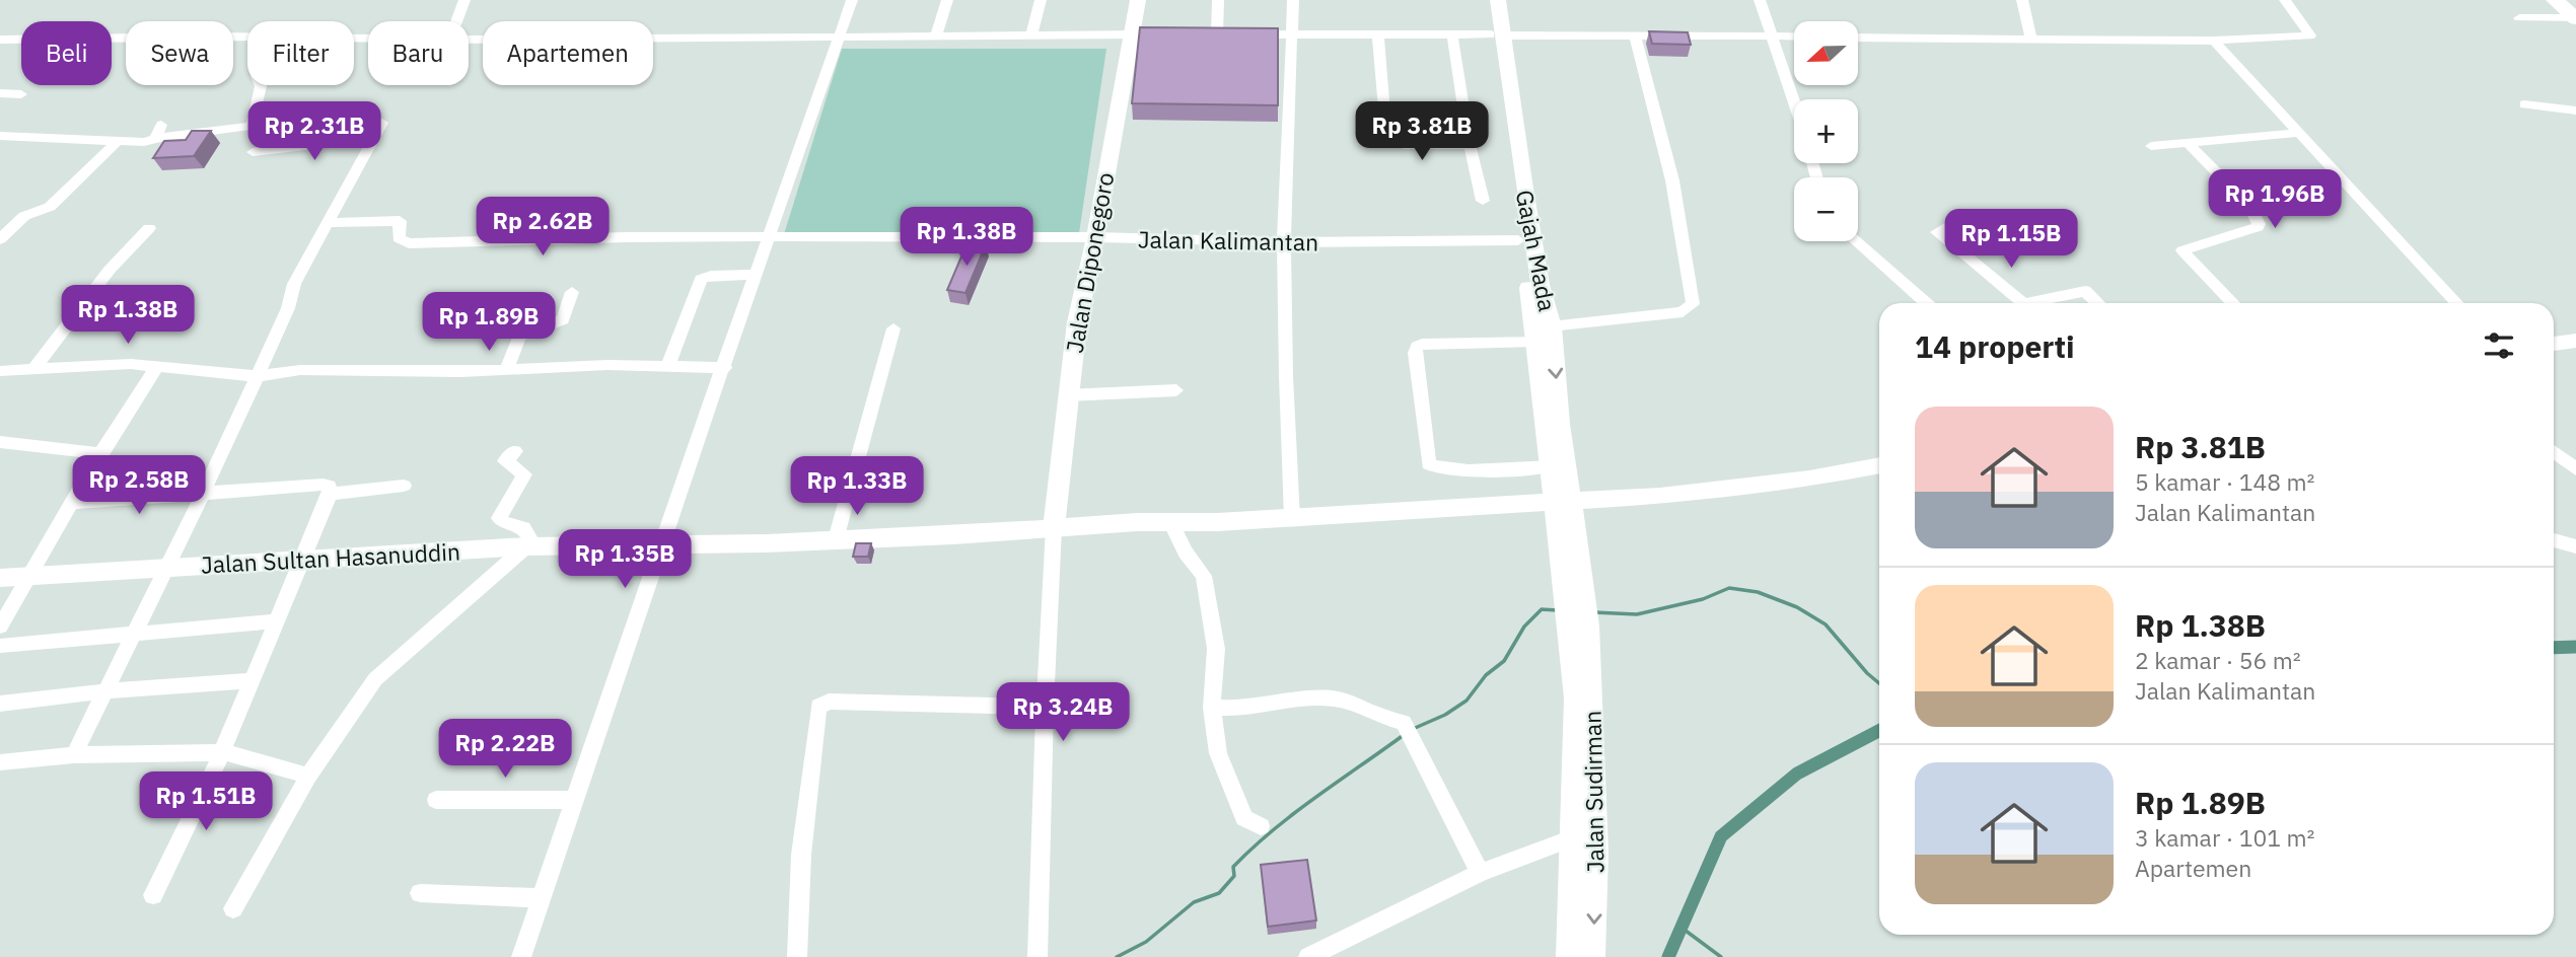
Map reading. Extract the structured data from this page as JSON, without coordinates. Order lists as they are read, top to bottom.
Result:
{
  "streets": {
    "main road": [
      "Gajah Mada",
      "Jalan Diponegoro",
      "Jalan Sultan Hasanuddin",
      "Jalan Sudirman"
    ],
    "street": ["Jalan Kalimantan"]
  },
  "crossings": [
    ["Jalan Kalimantan", "Gajah Mada"],
    ["Jalan Kalimantan", "Jalan Diponegoro"],
    ["Gajah Mada", "Jalan Sultan Hasanuddin"],
    ["Jalan Diponegoro", "Jalan Sultan Hasanuddin"]
  ],
  "north": "left",
  "page": {
    "map_buttons": ["+", "−"],
    "chip": [
      "Beli",
      "Sewa",
      "Filter",
      "Baru",
      "Apartemen"
    ],
    "price": [
      "Rp 2.31B",
      "Rp 3.81B",
      "Rp 1.96B",
      "Rp 2.62B",
      "Rp 1.38B",
      "Rp 1.15B",
      "Rp 1.38B",
      "Rp 1.89B",
      "Rp 2.58B",
      "Rp 1.33B",
      "Rp 1.35B",
      "Rp 3.24B",
      "Rp 2.22B",
      "Rp 1.51B"
    ],
    "heading": "14 properti",
    "list": [
      {
        "name": "Rp 3.81B",
        "note": "5 kamar · 148 m² · Jalan Kalimantan"
      },
      {
        "name": "Rp 1.38B",
        "note": "2 kamar · 56 m² · Jalan Kalimantan"
      },
      {
        "name": "Rp 1.89B",
        "note": "3 kamar · 101 m² · Apartemen"
      }
    ]
  }
}
